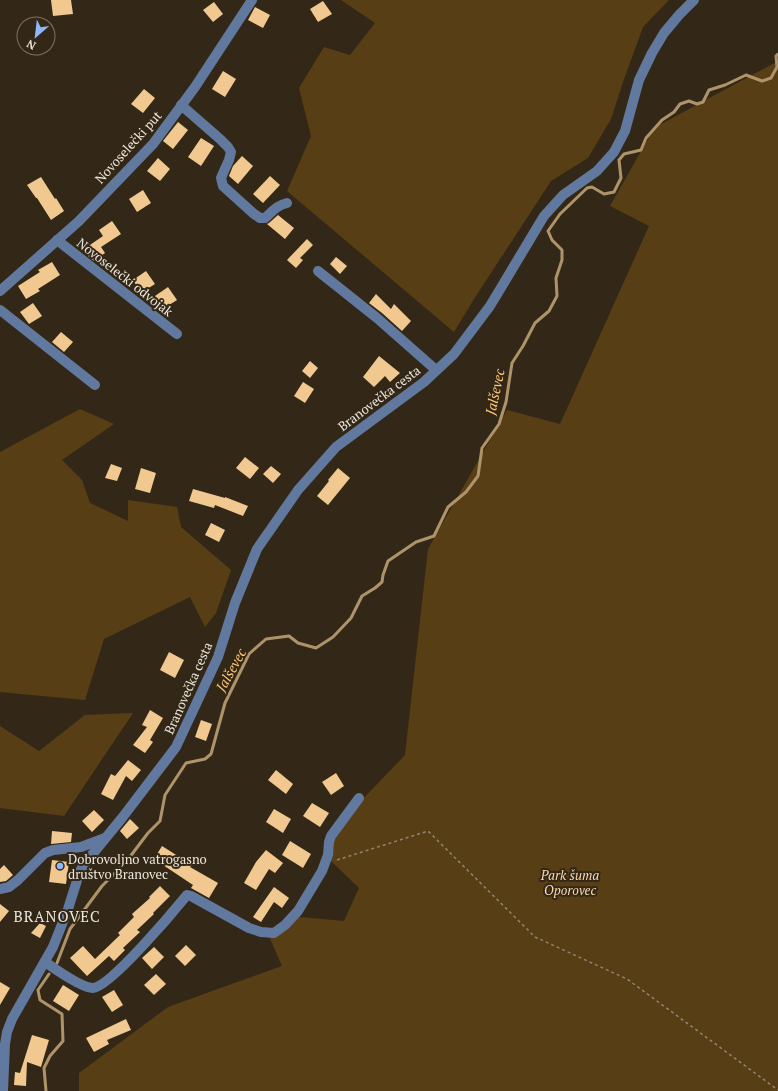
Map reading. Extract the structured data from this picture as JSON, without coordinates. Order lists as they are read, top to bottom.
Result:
{
  "streets": {
    "street": ["Novoselečki put", "Novoselečki odvojak", "Branovečka cesta"]
  },
  "crossings": [
    ["Novoselečki put", "Novoselečki odvojak"]
  ],
  "districts": ["BRANOVEC"],
  "water": ["Jalševec"],
  "parks": ["Park šuma Oporovec"],
  "places": ["Dobrovoljno vatrogasno društvo Branovec"],
  "north": "bottom left"
}
